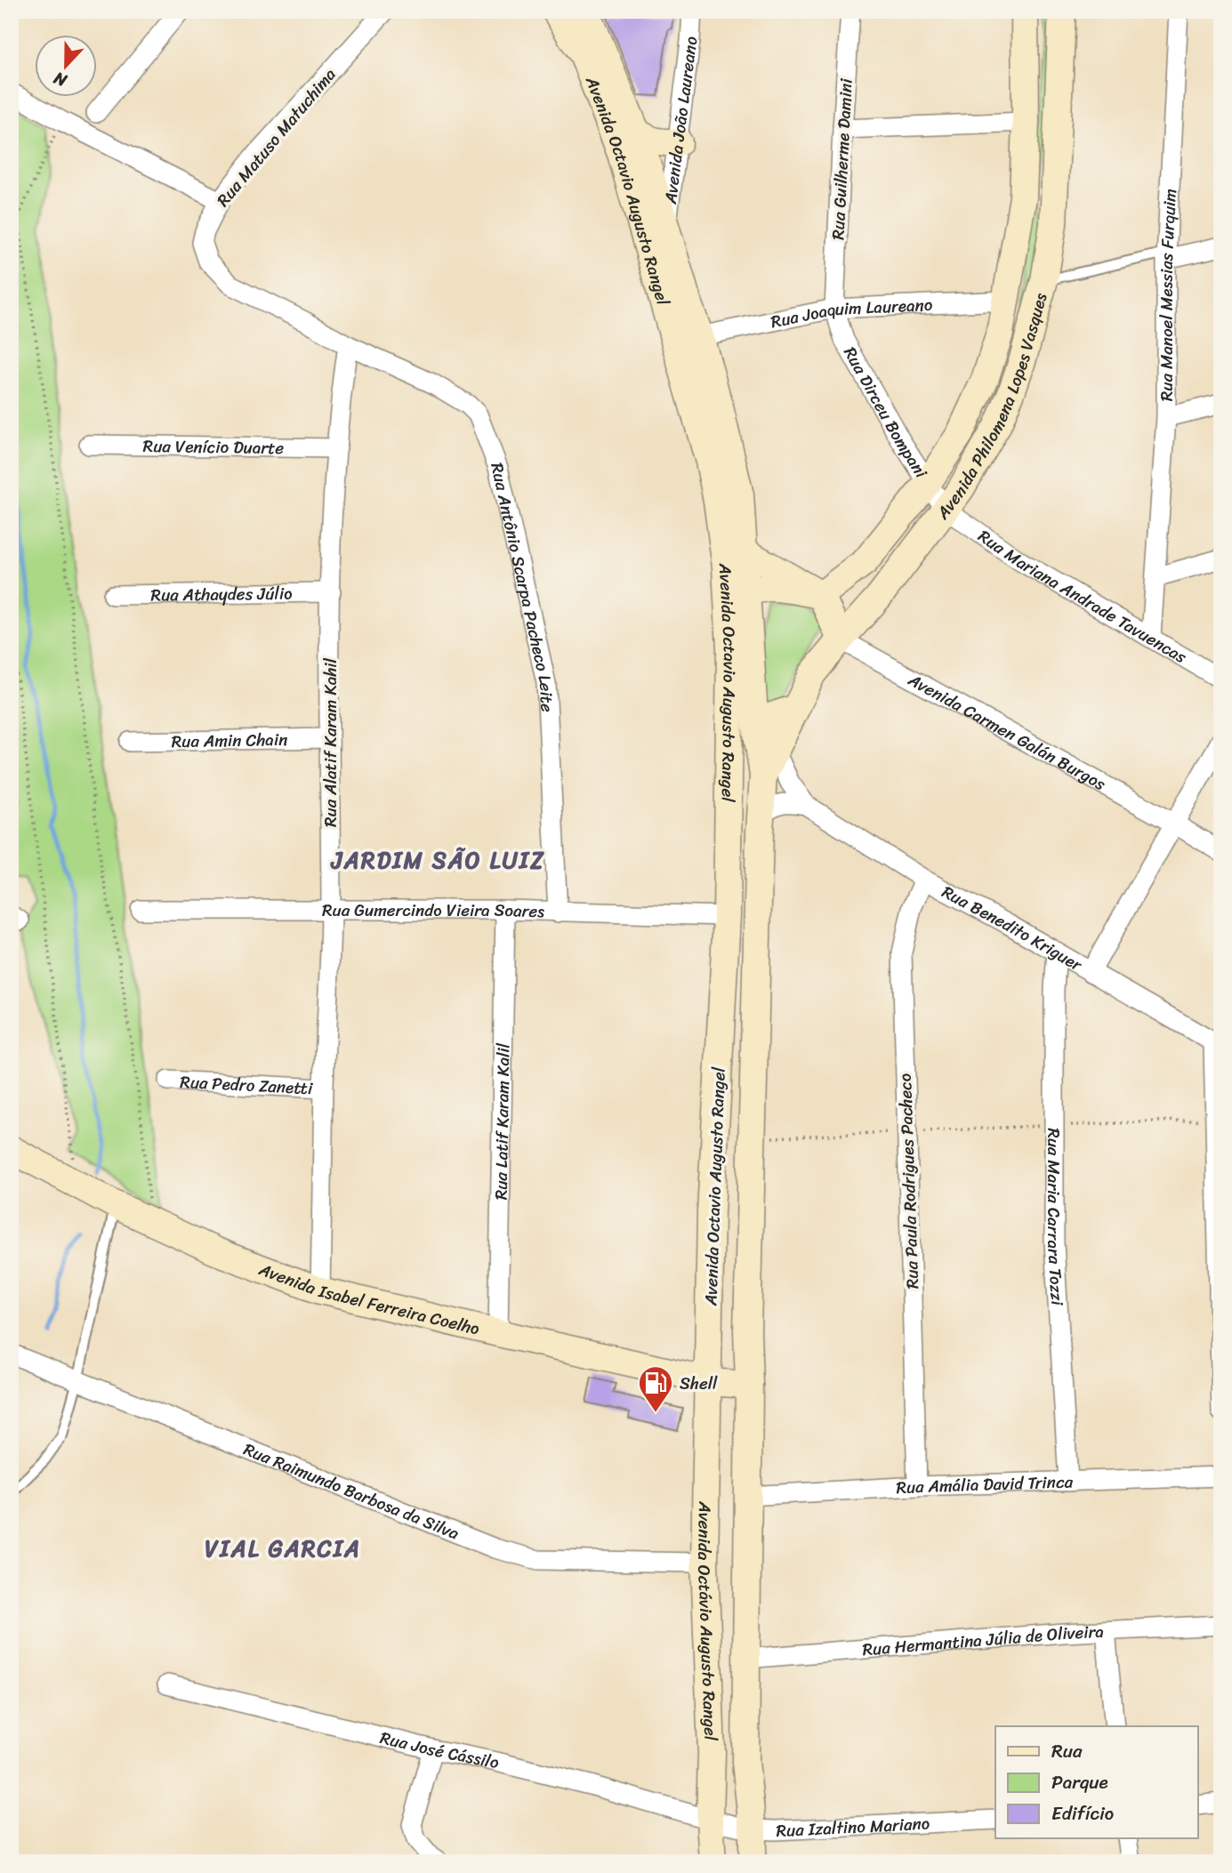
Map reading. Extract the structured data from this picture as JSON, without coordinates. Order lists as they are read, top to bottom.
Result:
{
  "streets": {
    "main road": [
      "Avenida Octavio Augusto Rangel",
      "Avenida Philomena Lopes Vasques",
      "Avenida Isabel Ferreira Coelho",
      "Avenida Octávio Augusto Rangel"
    ],
    "street": [
      "Avenida João Laureano",
      "Rua Matuso Matuchima",
      "Rua Guilherme Damini",
      "Rua Manoel Messias Furquim",
      "Rua Joaquim Laureano",
      "Rua Dirceu Bompani",
      "Rua Venício Duarte",
      "Rua Antônio Scarpa Pacheco Leite",
      "Rua Athaydes Júlio",
      "Rua Mariana Andrade Tavuencas",
      "Avenida Carmen Galán Burgos",
      "Rua Amin Chain",
      "Rua Alatif Karam Kahil",
      "Rua Gumercindo Vieira Soares",
      "Rua Benedito Kriguer",
      "Rua Pedro Zanetti",
      "Rua Latif Karam Kalil",
      "Rua Paula Rodrigues Pacheco",
      "Rua Maria Carrara Tozzi",
      "Rua Amália David Trinca",
      "Rua Raimundo Barbosa da Silva",
      "Rua Hermantina Júlia de Oliveira",
      "Rua José Cássilo",
      "Rua Izaltino Mariano"
    ]
  },
  "crossings": [
    ["Avenida João Laureano", "Avenida Octavio Augusto Rangel"],
    ["Rua Matuso Matuchima", "Rua Antônio Scarpa Pacheco Leite"],
    ["Rua Matuso Matuchima", "Rua Alatif Karam Kahil"],
    ["Rua Guilherme Damini", "Rua Joaquim Laureano"],
    ["Rua Guilherme Damini", "Rua Dirceu Bompani"],
    ["Avenida Octavio Augusto Rangel", "Rua Joaquim Laureano"],
    ["Avenida Octavio Augusto Rangel", "Avenida Philomena Lopes Vasques"],
    ["Avenida Octavio Augusto Rangel", "Rua Gumercindo Vieira Soares"],
    ["Avenida Octavio Augusto Rangel", "Avenida Isabel Ferreira Coelho"],
    ["Avenida Octavio Augusto Rangel", "Avenida Octávio Augusto Rangel"],
    ["Rua Manoel Messias Furquim", "Rua Mariana Andrade Tavuencas"],
    ["Rua Joaquim Laureano", "Avenida Philomena Lopes Vasques"],
    ["Rua Joaquim Laureano", "Rua Dirceu Bompani"],
    ["Avenida Philomena Lopes Vasques", "Rua Dirceu Bompani"],
    ["Avenida Philomena Lopes Vasques", "Rua Mariana Andrade Tavuencas"],
    ["Avenida Philomena Lopes Vasques", "Avenida Carmen Galán Burgos"],
    ["Avenida Philomena Lopes Vasques", "Rua Benedito Kriguer"],
    ["Rua Dirceu Bompani", "Rua Mariana Andrade Tavuencas"],
    ["Rua Venício Duarte", "Rua Alatif Karam Kahil"],
    ["Rua Antônio Scarpa Pacheco Leite", "Rua Alatif Karam Kahil"],
    ["Rua Antônio Scarpa Pacheco Leite", "Rua Gumercindo Vieira Soares"],
    ["Rua Athaydes Júlio", "Rua Alatif Karam Kahil"],
    ["Rua Amin Chain", "Rua Alatif Karam Kahil"],
    ["Rua Alatif Karam Kahil", "Rua Gumercindo Vieira Soares"],
    ["Rua Alatif Karam Kahil", "Rua Pedro Zanetti"],
    ["Rua Alatif Karam Kahil", "Avenida Isabel Ferreira Coelho"],
    ["Rua Gumercindo Vieira Soares", "Rua Latif Karam Kalil"],
    ["Rua Benedito Kriguer", "Rua Paula Rodrigues Pacheco"],
    ["Rua Benedito Kriguer", "Rua Maria Carrara Tozzi"],
    ["Rua Latif Karam Kalil", "Avenida Isabel Ferreira Coelho"],
    ["Rua Paula Rodrigues Pacheco", "Rua Amália David Trinca"],
    ["Rua Maria Carrara Tozzi", "Rua Amália David Trinca"],
    ["Avenida Isabel Ferreira Coelho", "Avenida Octávio Augusto Rangel"],
    ["Rua Amália David Trinca", "Avenida Octávio Augusto Rangel"],
    ["Rua Raimundo Barbosa da Silva", "Avenida Octávio Augusto Rangel"],
    ["Avenida Octávio Augusto Rangel", "Rua Hermantina Júlia de Oliveira"],
    ["Avenida Octávio Augusto Rangel", "Rua José Cássilo"],
    ["Avenida Octávio Augusto Rangel", "Rua Izaltino Mariano"],
    ["Rua José Cássilo", "Rua Izaltino Mariano"]
  ],
  "districts": ["JARDIM SÃO LUIZ", "VIAL GARCIA"],
  "places": {
    "fuel station": ["Shell"]
  },
  "legend": ["Rua", "Parque", "Edifício"],
  "north": "bottom"
}
